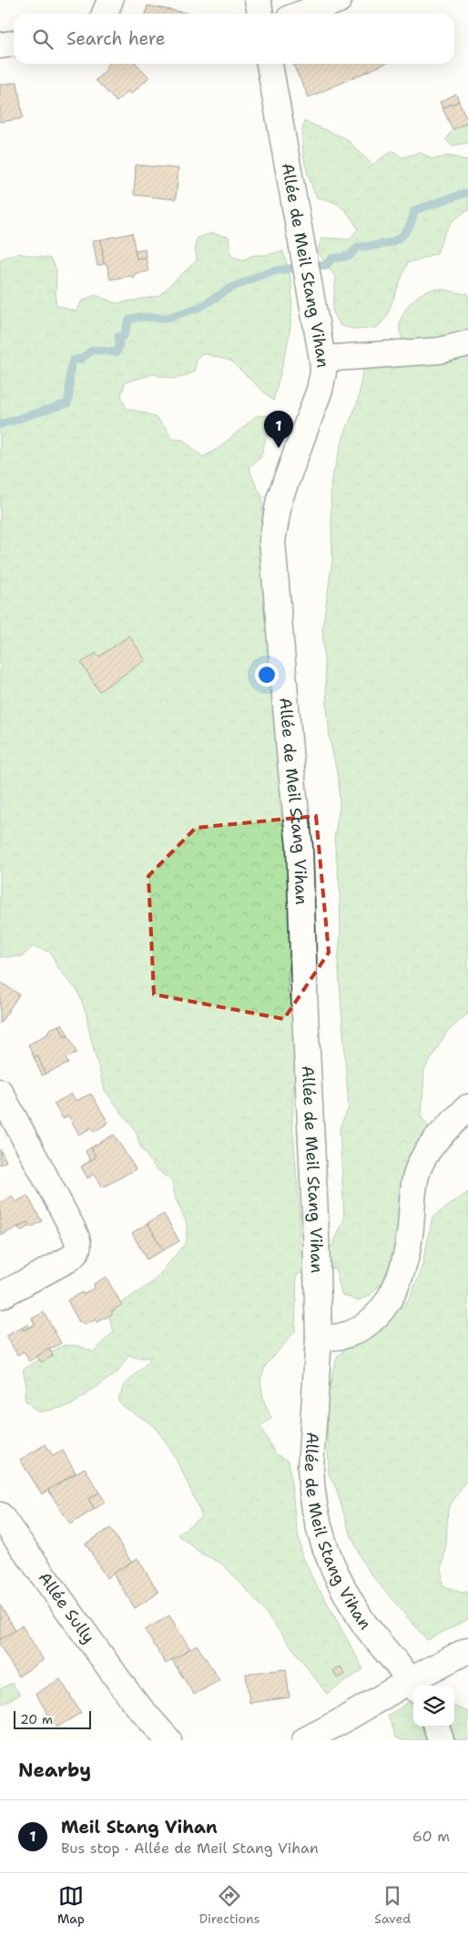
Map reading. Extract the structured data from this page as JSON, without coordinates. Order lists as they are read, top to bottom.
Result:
{
  "streets": {
    "street": ["Allée de Meil Stang Vihan", "Allée Sully"]
  },
  "scale_bar": "20 m",
  "page": {
    "search": "Search here",
    "pins": "1",
    "scale": "20 m",
    "heading": "Nearby",
    "list": [
      {
        "mark": "1",
        "name": "Meil Stang Vihan",
        "note": "Bus stop · Allée de Meil Stang Vihan",
        "value": "60 m"
      }
    ],
    "nav": ["Map", "Directions", "Saved"]
  }
}
